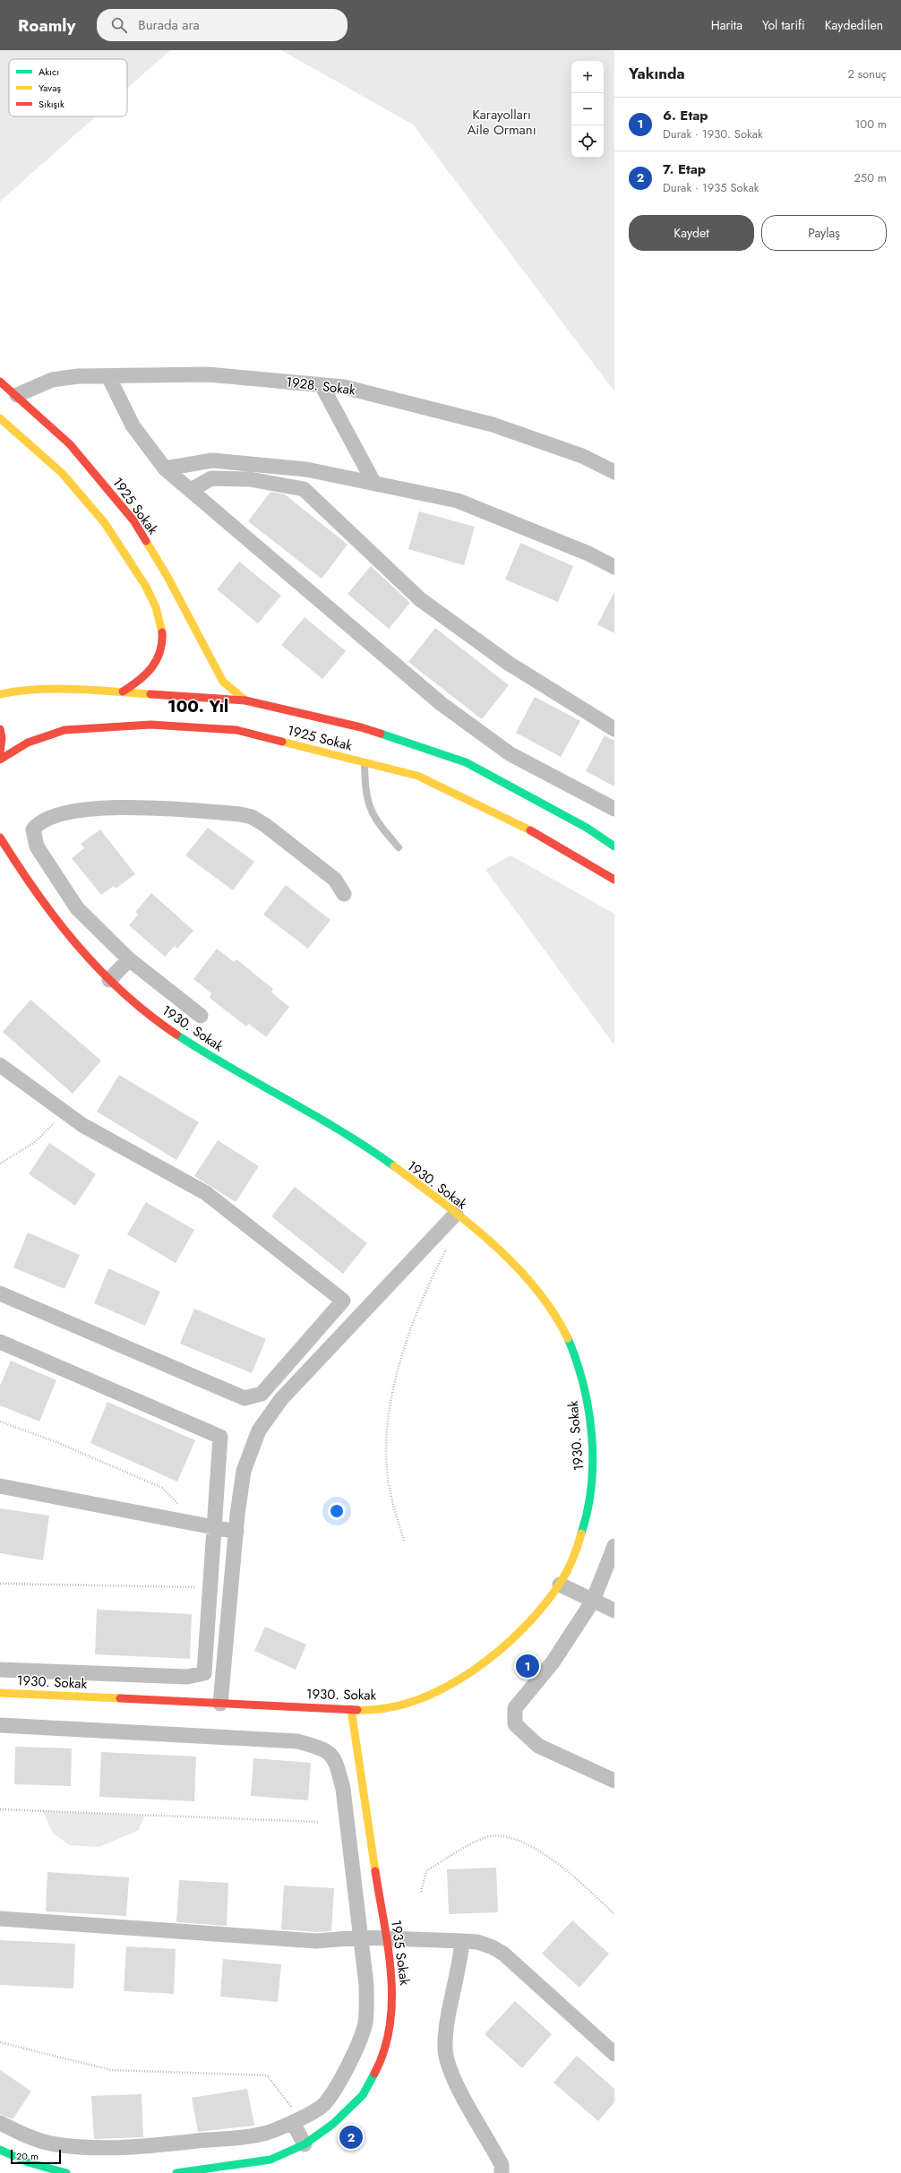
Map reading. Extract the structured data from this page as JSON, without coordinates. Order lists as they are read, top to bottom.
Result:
{
  "streets": {
    "main road": ["1925 Sokak", "1930. Sokak", "1935 Sokak"],
    "street": ["1928. Sokak"]
  },
  "crossings": [
    ["1928. Sokak", "1925 Sokak"],
    ["1930. Sokak", "1935 Sokak"]
  ],
  "districts": ["100. Yıl"],
  "parks": ["Karayolları Aile Ormanı"],
  "legend": ["Akıcı", "Yavaş", "Sıkışık"],
  "scale_bar": "20 m",
  "page": {
    "header": "Roamly",
    "search": "Burada ara",
    "nav": ["Harita", "Yol tarifi", "Kaydedilen"],
    "heading": ["Yakında", "2 sonuç"],
    "map_buttons": ["+", "−"],
    "list": [
      {
        "mark": "1",
        "name": "6. Etap",
        "note": "Durak · 1930. Sokak",
        "value": "100 m"
      },
      {
        "mark": "2",
        "name": "7. Etap",
        "note": "Durak · 1935 Sokak",
        "value": "250 m"
      }
    ],
    "buttons": ["Kaydet", "Paylaş"],
    "pins": ["1", "2"],
    "scale": "20 m"
  }
}
